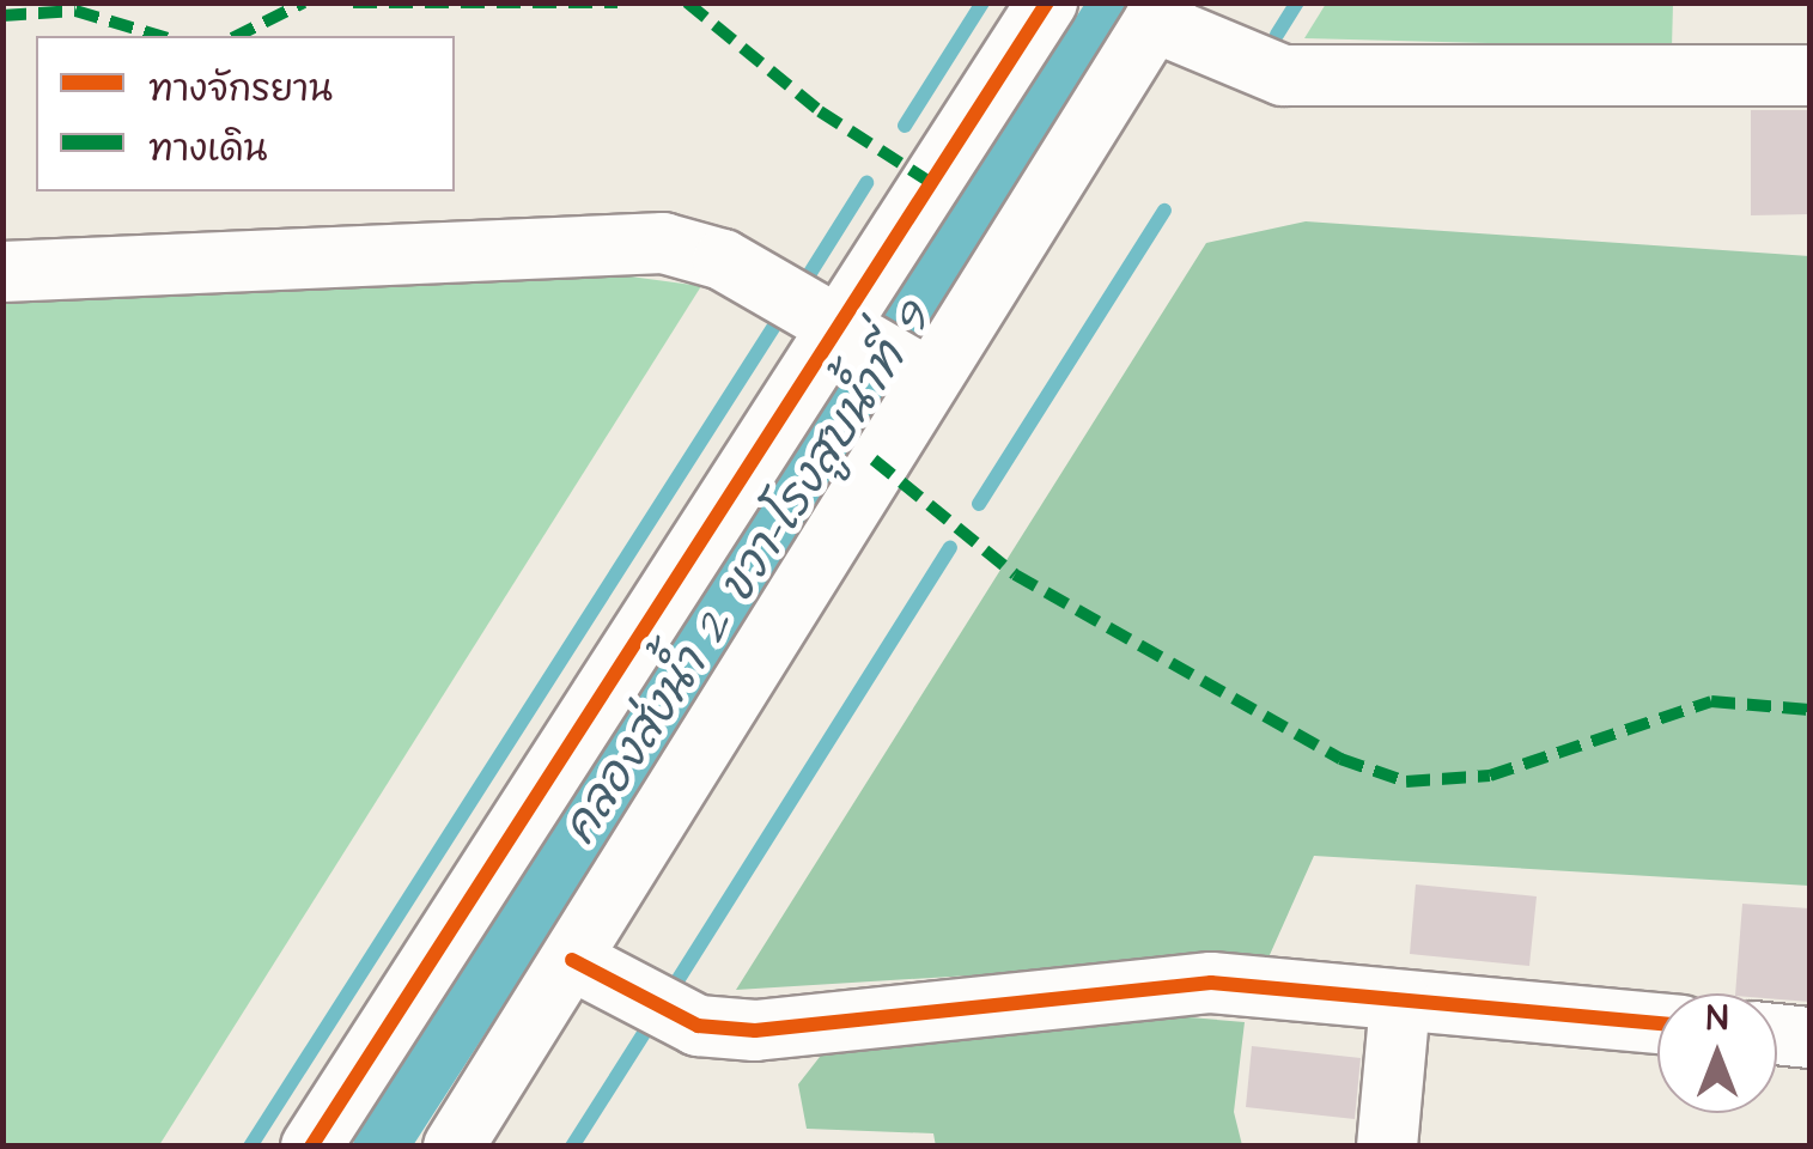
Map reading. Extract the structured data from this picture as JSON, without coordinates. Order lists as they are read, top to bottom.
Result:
{
  "water": ["คลองส่งน้ำ 2 ขวา-โรงสูบน้ำที่ 9"],
  "legend": ["ทางจักรยาน", "ทางเดิน"],
  "north": "top"
}
